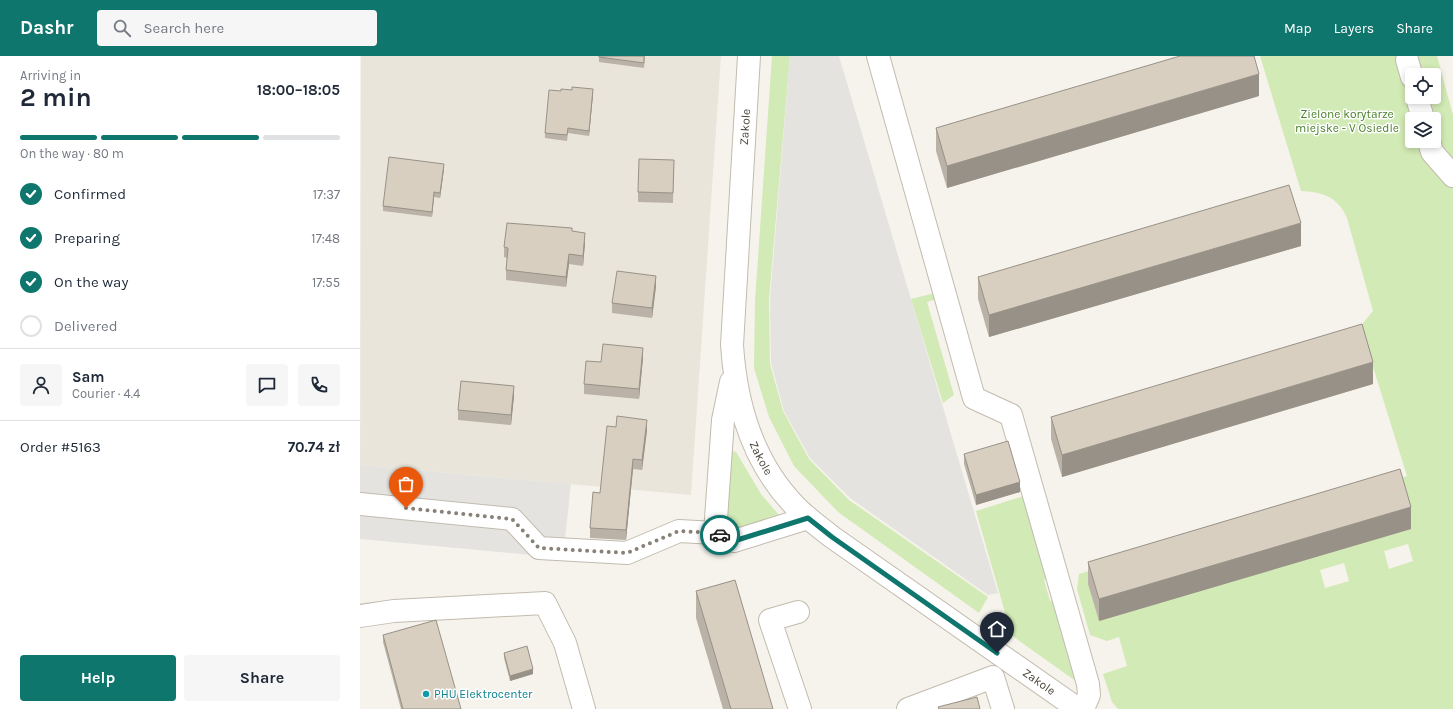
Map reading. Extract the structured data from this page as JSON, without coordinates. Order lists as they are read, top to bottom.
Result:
{
  "streets": {
    "street": ["Zakole"]
  },
  "parks": ["Zielone korytarze miejske - V Osiedle"],
  "places": ["PHU Elektrocenter"],
  "page": {
    "header": "Dashr",
    "search": "Search here",
    "nav": ["Map", "Layers", "Share"],
    "heading": ["2 min", "Arriving in", "18:00–18:05"],
    "panel": [
      "Sam",
      "Courier · 4.4",
      "Order #5163",
      "70.74 zł"
    ],
    "bar": "On the way · 80 m",
    "list": [
      ["Confirmed", "17:37"],
      ["Preparing", "17:48"],
      ["On the way", "17:55"],
      "Delivered"
    ],
    "buttons": ["Help", "Share"]
  }
}
